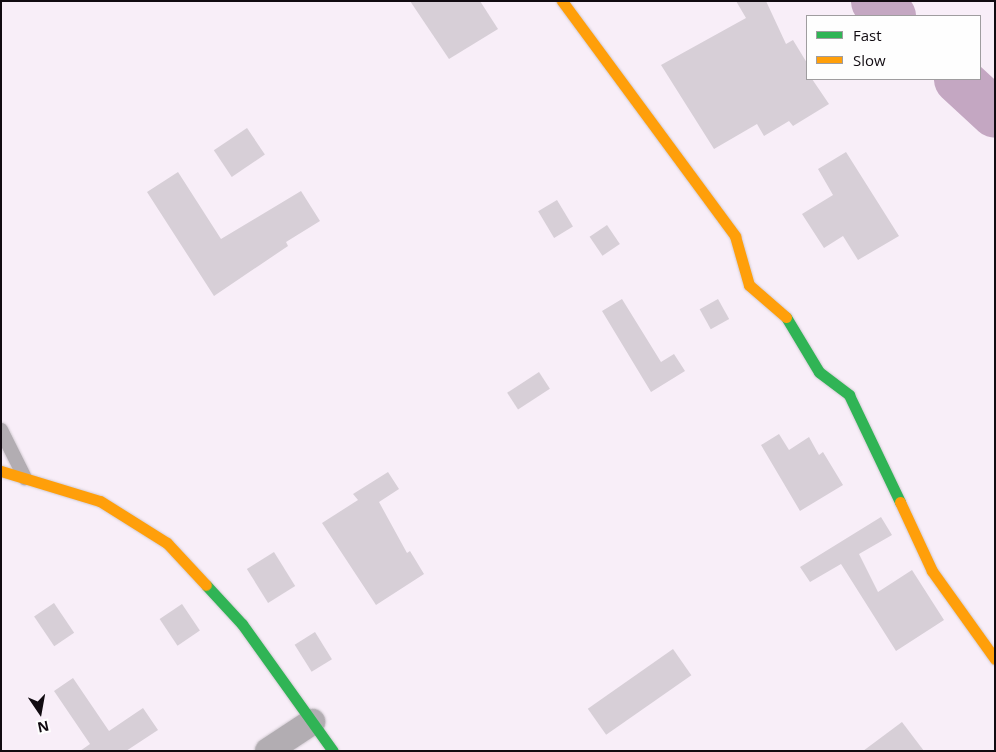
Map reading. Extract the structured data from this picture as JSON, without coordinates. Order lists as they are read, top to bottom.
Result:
{
  "legend": ["Fast", "Slow"],
  "north": "bottom"
}
